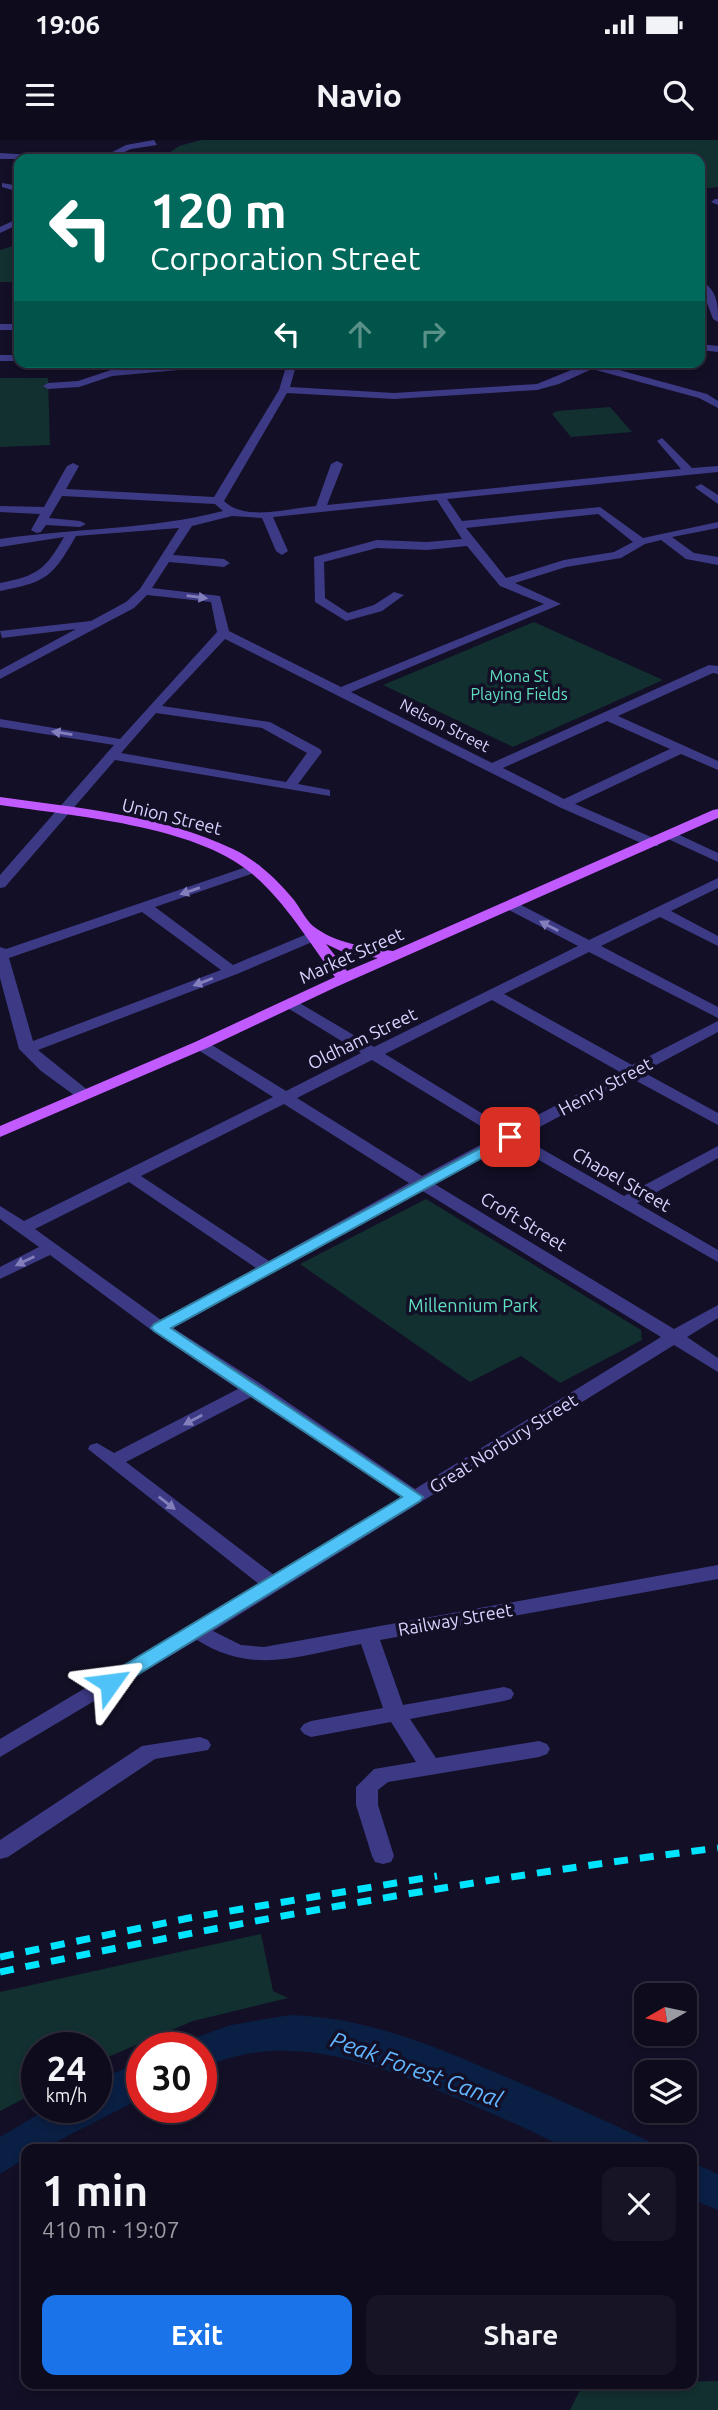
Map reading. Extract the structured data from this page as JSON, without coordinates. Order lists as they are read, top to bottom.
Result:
{
  "streets": {
    "main road": ["Union Street", "Market Street"],
    "street": [
      "Nelson Street",
      "Oldham Street",
      "Henry Street",
      "Chapel Street",
      "Croft Street",
      "Great Norbury Street",
      "Railway Street"
    ]
  },
  "crossings": [
    ["Nelson Street", "Market Street"],
    ["Union Street", "Market Street"],
    ["Market Street", "Chapel Street"],
    ["Market Street", "Croft Street"],
    ["Oldham Street", "Chapel Street"],
    ["Oldham Street", "Croft Street"],
    ["Henry Street", "Chapel Street"],
    ["Henry Street", "Croft Street"],
    ["Croft Street", "Great Norbury Street"],
    ["Great Norbury Street", "Railway Street"]
  ],
  "water": ["Peak Forest Canal"],
  "parks": ["Mona St Playing Fields", "Millennium Park"],
  "north": "left",
  "page": {
    "status": "19:06",
    "header": "Navio",
    "turn": ["120 m", "Corporation Street"],
    "speed": "24 km/h",
    "limit": "30",
    "heading": ["1 min", "410 m · 19:07"],
    "buttons": ["Exit", "Share"]
  }
}
